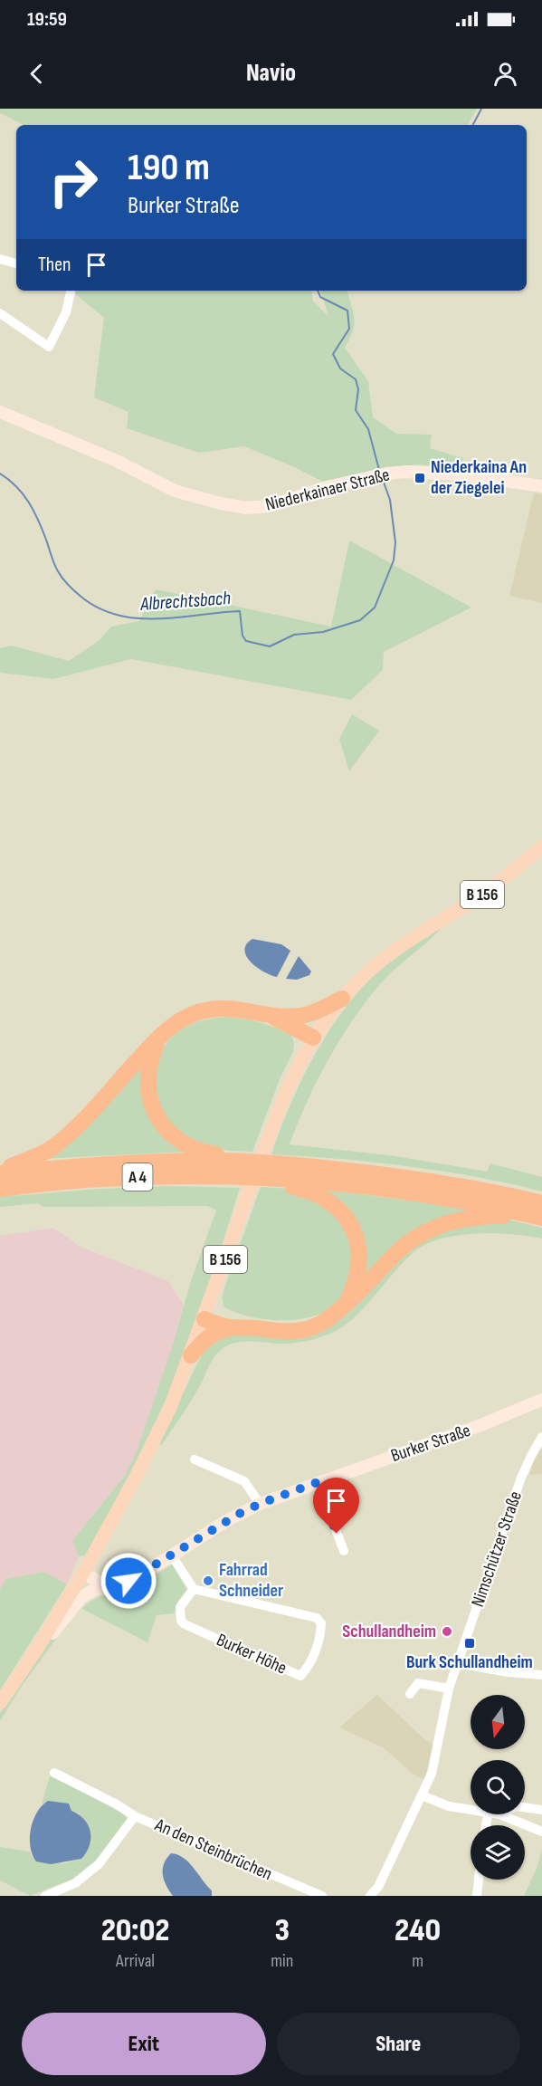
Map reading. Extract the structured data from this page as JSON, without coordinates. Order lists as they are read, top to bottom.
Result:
{
  "streets": {
    "highway": ["A 4"],
    "main road": ["B 156"],
    "street": [
      "Niederkainaer Straße",
      "Burker Straße",
      "Nimschützer Straße",
      "Burker Höhe",
      "An den Steinbrüchen"
    ]
  },
  "crossings": [
    ["B 156", "Burker Straße"]
  ],
  "water": ["Albrechtsbach"],
  "places": {
    "transit": ["Niederkaina An der Ziegelei", "Burk Schullandheim"],
    "other": ["Fahrrad Schneider", "Schullandheim"]
  },
  "north": "bottom",
  "page": {
    "status": "19:59",
    "header": "Navio",
    "turn": ["190 m", "Burker Straße"],
    "then": "Then",
    "eta": [
      "20:02",
      "Arrival",
      "3",
      "min",
      "240",
      "m"
    ],
    "buttons": ["Exit", "Share"]
  }
}
